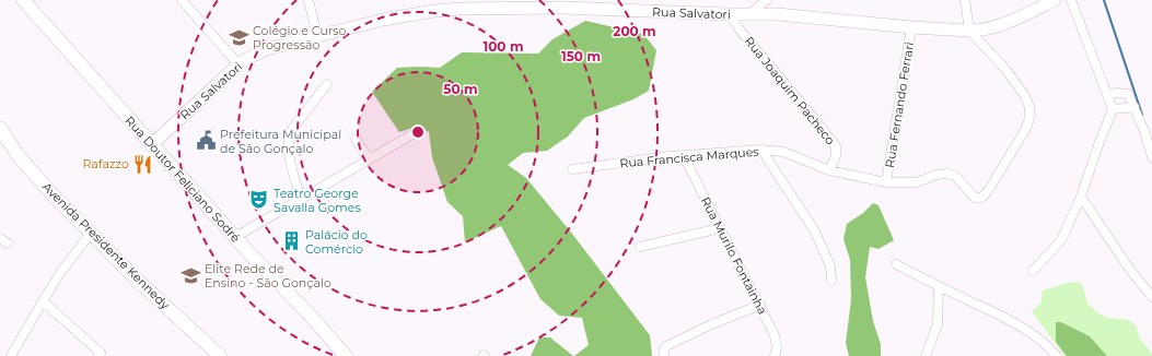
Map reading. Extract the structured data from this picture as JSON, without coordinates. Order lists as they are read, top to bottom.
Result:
{
  "streets": {
    "main road": ["Rua Salvatori", "Rua Doutor Feliciano Sodré", "Avenida Presidente Kennedy"],
    "street": [
      "Rua Joaquim Pacheco",
      "Rua Fernando Ferrari",
      "Rua Francisca Marques",
      "Rua Murilo Fontainha"
    ]
  },
  "crossings": [
    ["Rua Salvatori", "Rua Joaquim Pacheco"],
    ["Rua Salvatori", "Rua Fernando Ferrari"],
    ["Rua Salvatori", "Rua Francisca Marques"],
    ["Rua Salvatori", "Rua Doutor Feliciano Sodré"],
    ["Rua Joaquim Pacheco", "Rua Francisca Marques"],
    ["Rua Fernando Ferrari", "Rua Francisca Marques"],
    ["Rua Francisca Marques", "Rua Murilo Fontainha"]
  ],
  "places": {
    "school or university": ["Colégio e Curso Progressão", "Elite Rede de Ensino - São Gonçalo"],
    "public building": ["Prefeitura Municipal de São Gonçalo"],
    "restaurant": ["Rafazzo"],
    "theatre": ["Teatro George Savalla Gomes"],
    "building": ["Palácio do Comércio"]
  },
  "rings": [
    "200 m",
    "100 m",
    "150 m",
    "50 m"
  ]
}
